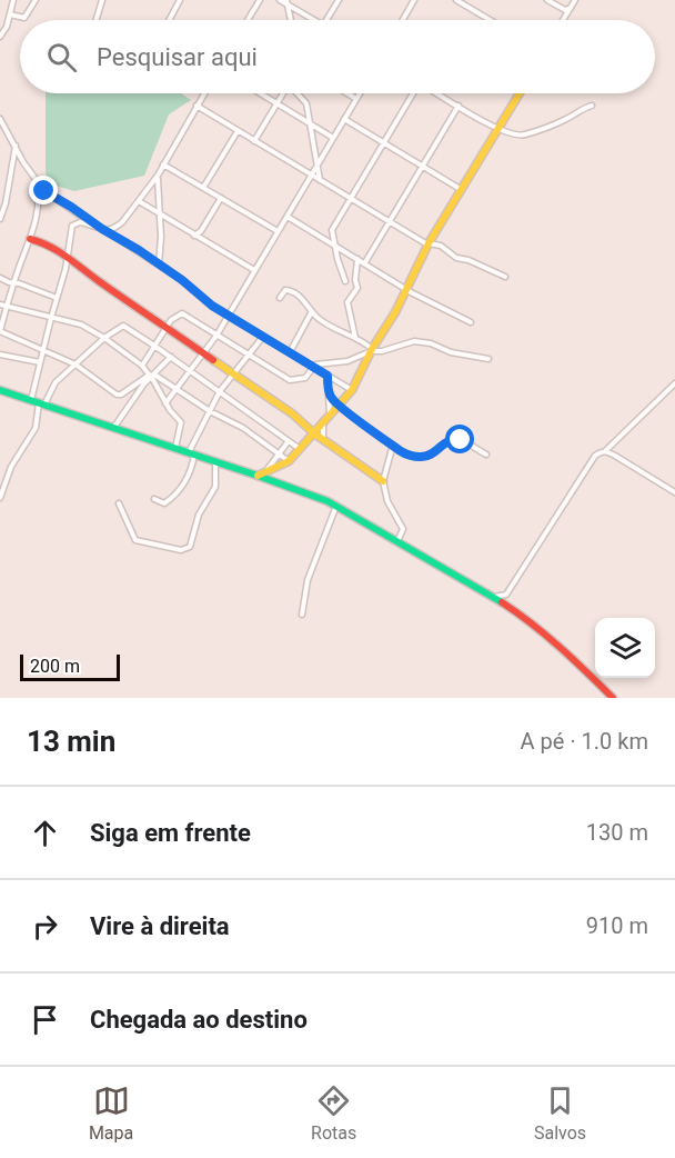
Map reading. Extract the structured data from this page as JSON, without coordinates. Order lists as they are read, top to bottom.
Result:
{
  "scale_bar": "200 m",
  "page": {
    "search": "Pesquisar aqui",
    "scale": "200 m",
    "heading": ["13 min", "A pé · 1.0 km"],
    "list": [
      ["Siga em frente", "130 m"],
      ["Vire à direita", "910 m"],
      "Chegada ao destino"
    ],
    "nav": ["Mapa", "Rotas", "Salvos"]
  }
}
